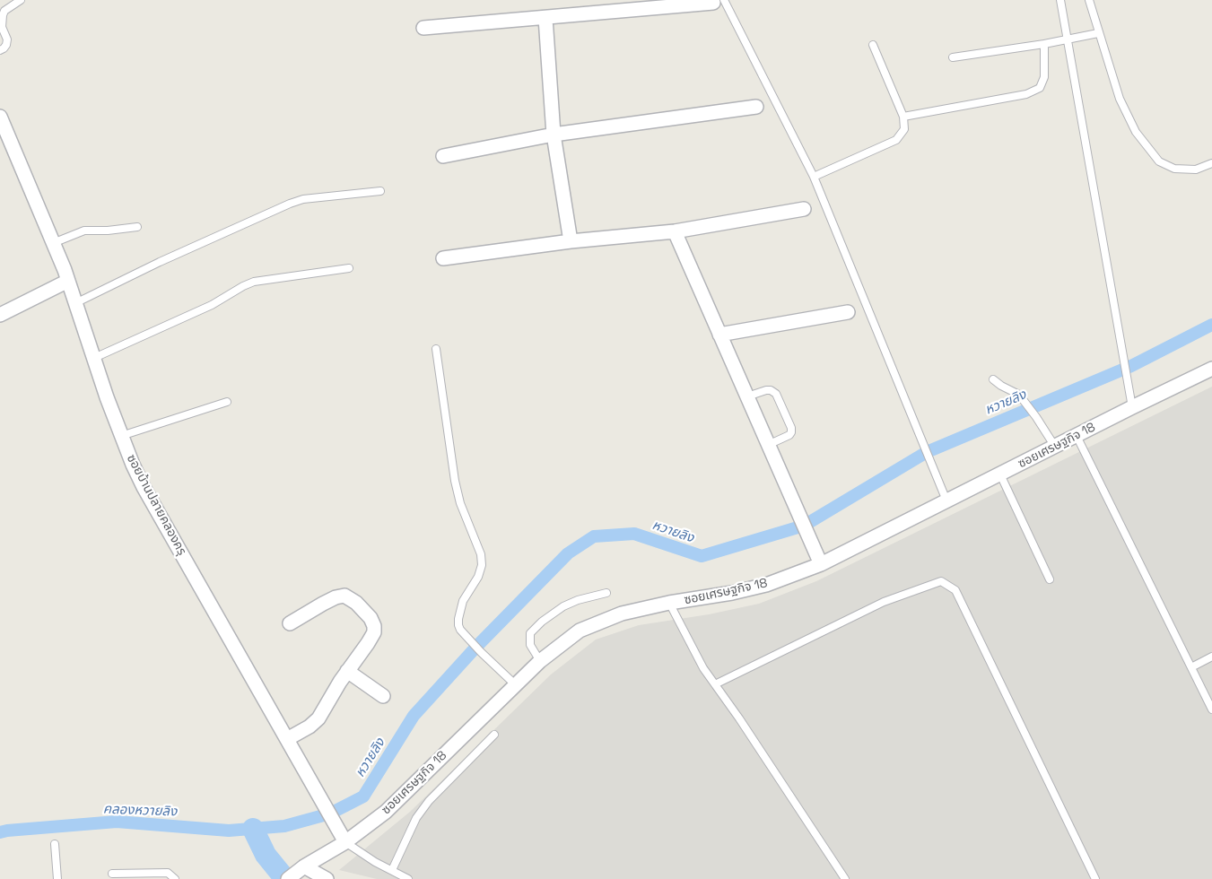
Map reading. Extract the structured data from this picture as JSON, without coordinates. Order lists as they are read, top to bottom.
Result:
{
  "streets": {
    "street": ["ซอยเศรษฐกิจ 18", "ซอยบ้านปลายคลองครุ"]
  },
  "crossings": [
    ["ซอยเศรษฐกิจ 18", "ซอยบ้านปลายคลองครุ"]
  ],
  "water": ["หวายลิง", "คลองหวายลิง"]
}
